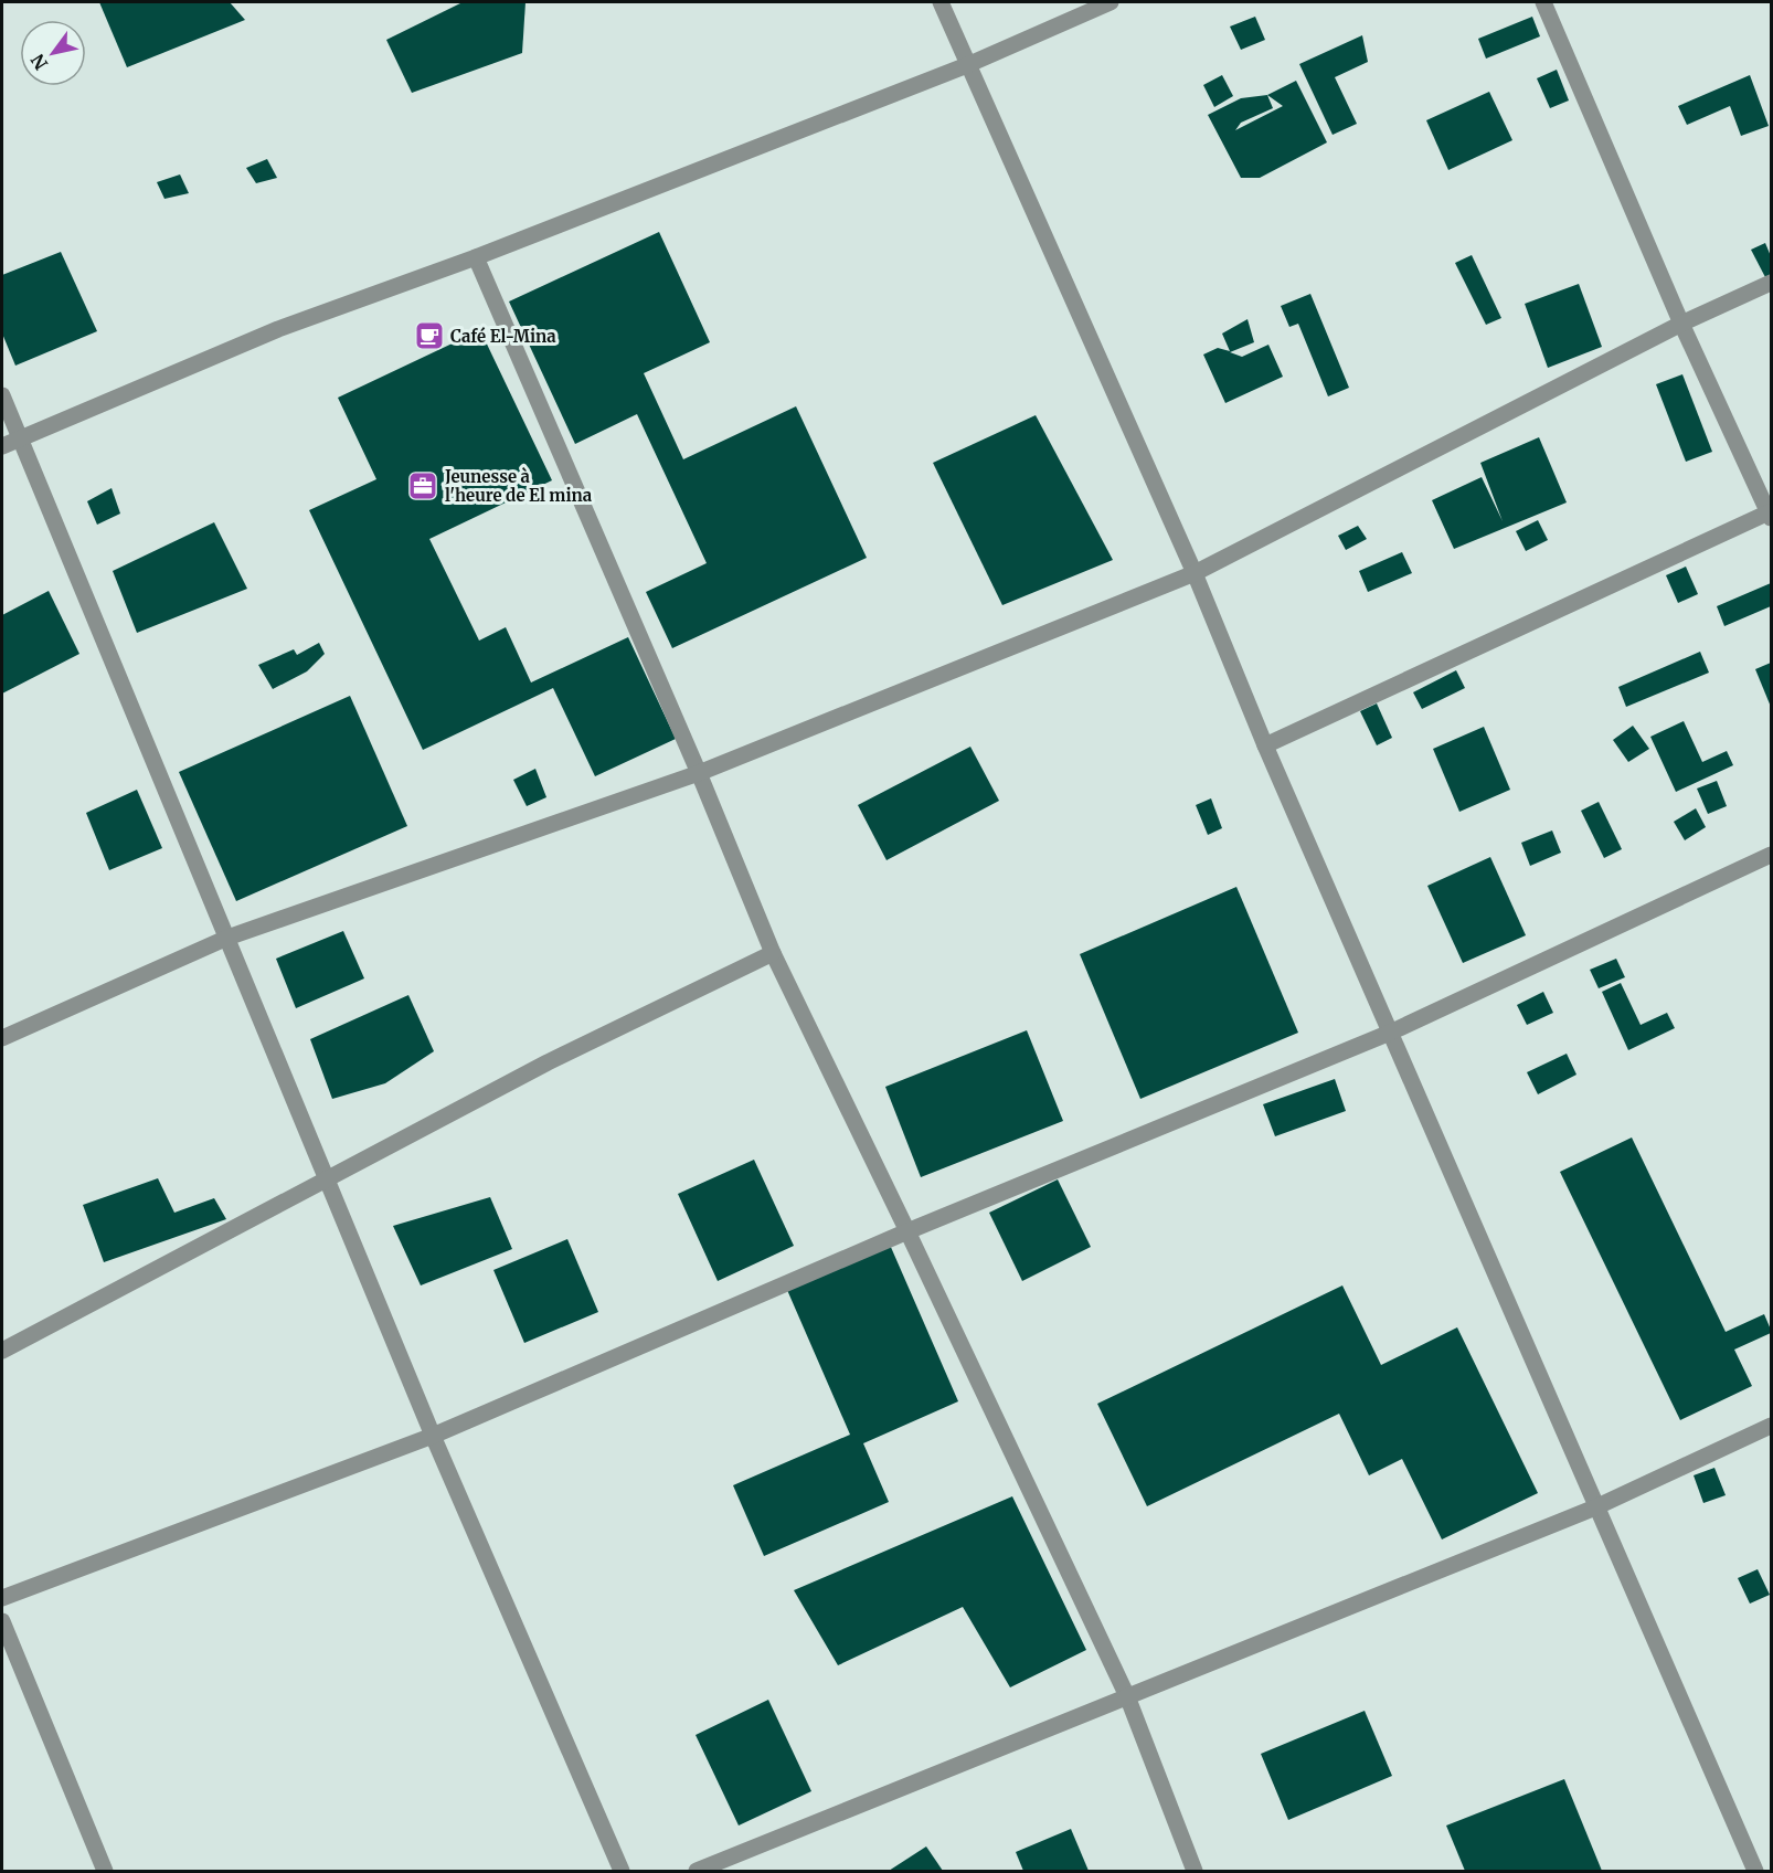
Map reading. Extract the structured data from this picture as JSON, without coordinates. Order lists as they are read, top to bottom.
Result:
{
  "places": {
    "cafe": ["Café El-Mina"],
    "office": ["Jeunesse à l'heure de El mina"]
  },
  "north": "bottom left"
}
